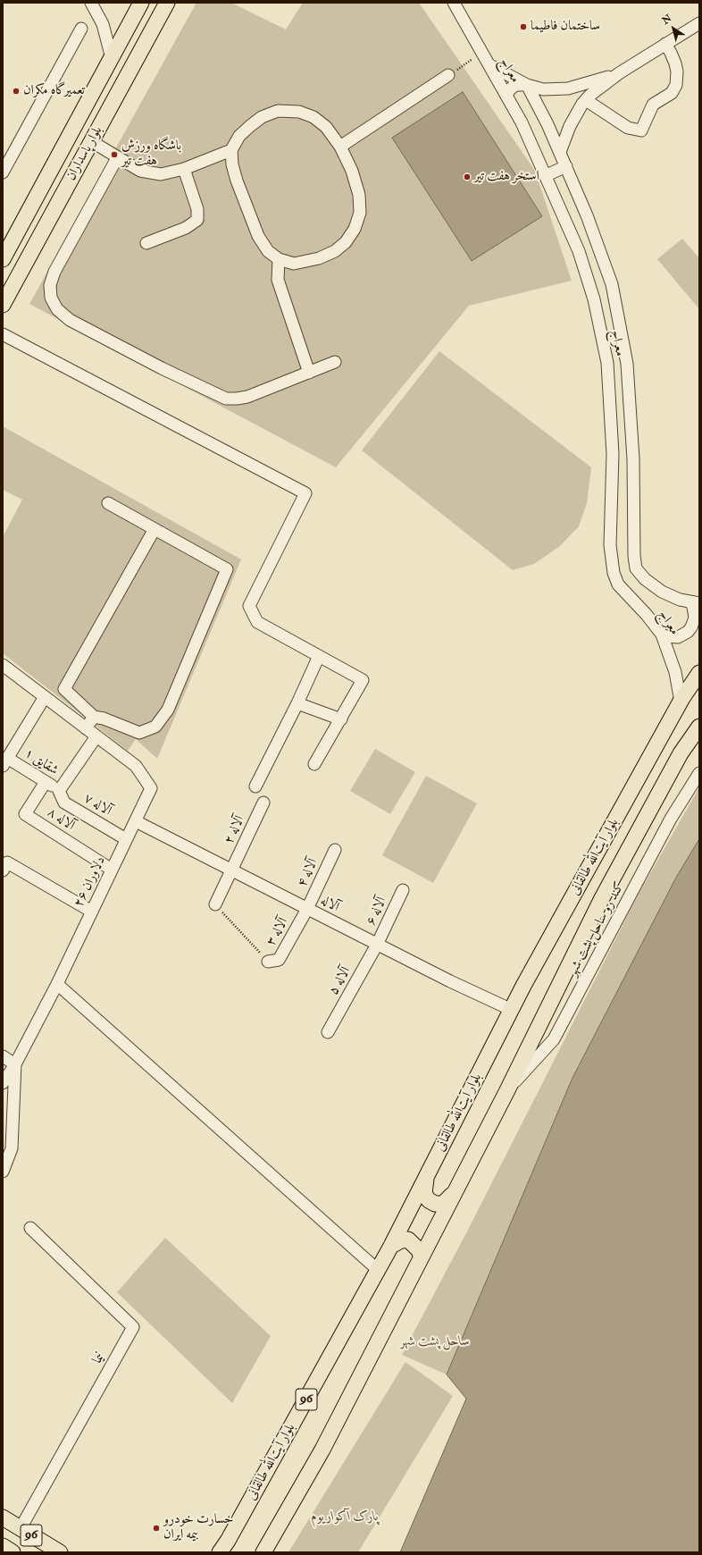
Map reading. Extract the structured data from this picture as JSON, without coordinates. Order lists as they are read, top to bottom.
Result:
{
  "streets": {
    "main road": ["بلوار پاسداران", "بلوار آیت‌الله طالقانی", "96"],
    "street": [
      "معراج",
      "شقایق ۱",
      "آلاله ۷",
      "آلاله ۸",
      "آلاله ۲",
      "آلاله ۴",
      "دلاوران ۲۶",
      "آلاله",
      "آلاله ۶",
      "کند رو ساحل پشت شهر",
      "آلاله ۳",
      "آلاله ۵",
      "نیما"
    ]
  },
  "crossings": [
    ["معراج", "بلوار آیت‌الله طالقانی"],
    ["شقایق ۱", "آلاله ۷"],
    ["شقایق ۱", "آلاله ۸"],
    ["آلاله ۷", "دلاوران ۲۶"],
    ["آلاله ۸", "دلاوران ۲۶"],
    ["آلاله ۲", "آلاله"],
    ["بلوار آیت‌الله طالقانی", "آلاله"],
    ["آلاله ۴", "آلاله"],
    ["آلاله ۴", "آلاله ۳"],
    ["دلاوران ۲۶", "آلاله"],
    ["آلاله", "آلاله ۶"],
    ["آلاله", "آلاله ۳"],
    ["آلاله", "آلاله ۵"],
    ["آلاله ۶", "آلاله ۵"],
    ["نیما", "96"]
  ],
  "parks": ["ساحل پشت شهر", "پارک آکواریوم"],
  "places": [
    "ساختمان فاطیما",
    "تعمیرگاه مکران",
    "باشگاه ورزش هفت تیر",
    "استخر هفت تیر",
    "خسارت خودرو بیمه ایران"
  ],
  "north": "top left"
}
